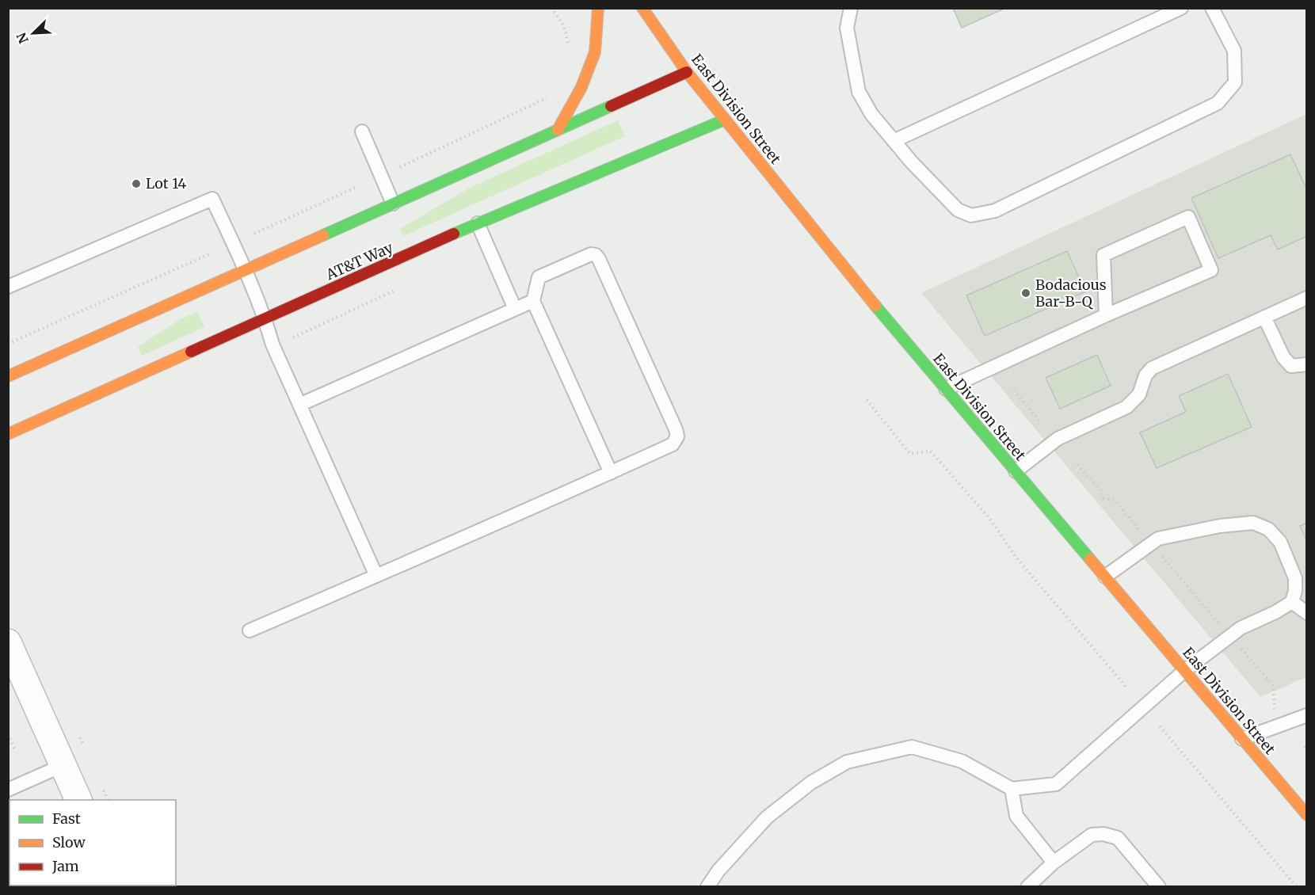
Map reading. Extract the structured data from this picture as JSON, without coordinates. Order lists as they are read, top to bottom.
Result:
{
  "streets": {
    "main road": ["East Division Street", "AT&T Way"]
  },
  "crossings": [
    ["East Division Street", "AT&T Way"]
  ],
  "places": ["Lot 14", "Bodacious Bar-B-Q"],
  "legend": ["Fast", "Slow", "Jam"],
  "north": "bottom left"
}
